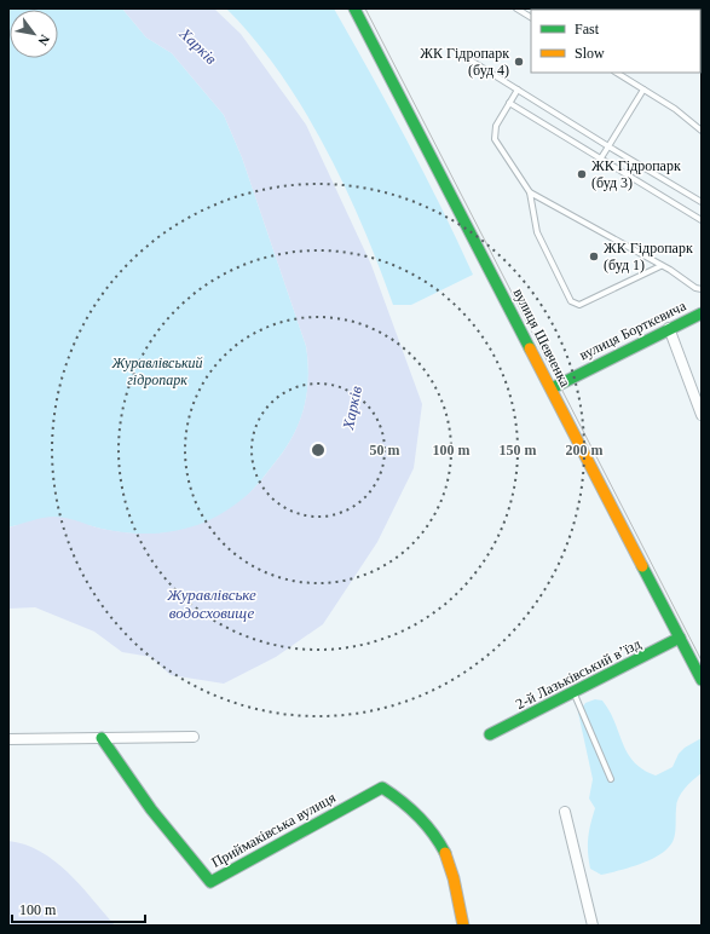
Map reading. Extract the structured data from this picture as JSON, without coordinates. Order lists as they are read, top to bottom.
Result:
{
  "streets": {
    "street": [
      "вулиця Борткевича",
      "вулиця Шевченка",
      "2-й Лазьківський в’їзд",
      "Приймаківська вулиця"
    ]
  },
  "crossings": [
    ["вулиця Борткевича", "вулиця Шевченка"],
    ["вулиця Шевченка", "2-й Лазьківський в’їзд"]
  ],
  "water": ["Харків", "Журавлівське водосховище"],
  "parks": ["Журавлівський гідропарк"],
  "places": ["ЖК Гідропарк (буд 4)", "ЖК Гідропарк (буд 3)", "ЖК Гідропарк (буд 1)"],
  "legend": ["Fast", "Slow"],
  "scale_bar": "100 m",
  "north": "bottom right",
  "rings": [
    "50 m",
    "100 m",
    "150 m",
    "200 m"
  ]
}
